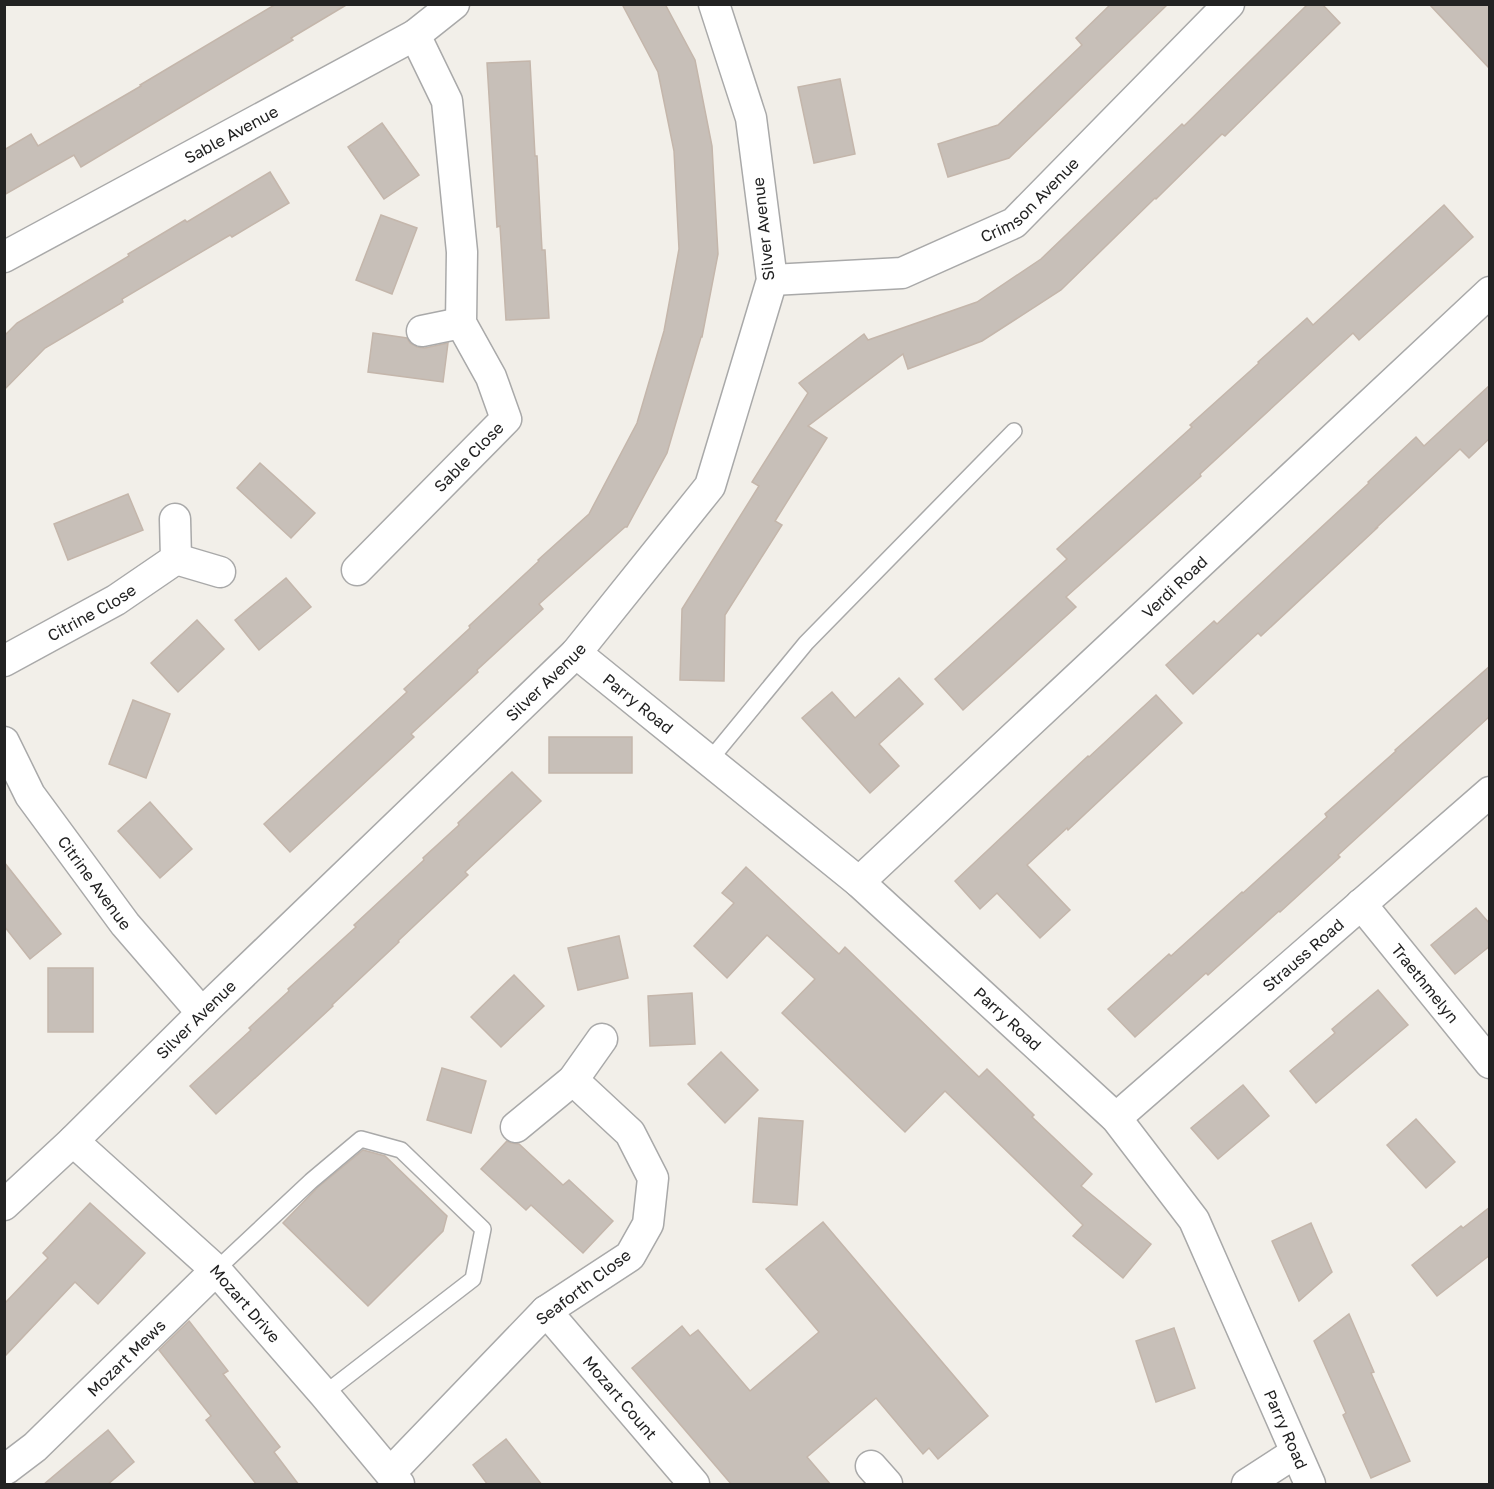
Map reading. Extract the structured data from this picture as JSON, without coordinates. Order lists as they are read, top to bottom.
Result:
{
  "streets": {
    "street": [
      "Sable Avenue",
      "Crimson Avenue",
      "Silver Avenue",
      "Sable Close",
      "Verdi Road",
      "Citrine Close",
      "Parry Road",
      "Citrine Avenue",
      "Strauss Road",
      "Traethmelyn",
      "Seaforth Close",
      "Mozart Drive",
      "Mozart Mews",
      "Mozart Count"
    ]
  },
  "crossings": [
    ["Sable Avenue", "Sable Close"],
    ["Crimson Avenue", "Silver Avenue"],
    ["Silver Avenue", "Parry Road"],
    ["Silver Avenue", "Citrine Avenue"],
    ["Silver Avenue", "Mozart Drive"],
    ["Verdi Road", "Parry Road"],
    ["Parry Road", "Strauss Road"],
    ["Strauss Road", "Traethmelyn"],
    ["Seaforth Close", "Mozart Drive"],
    ["Seaforth Close", "Mozart Count"],
    ["Mozart Drive", "Mozart Mews"]
  ]
}
